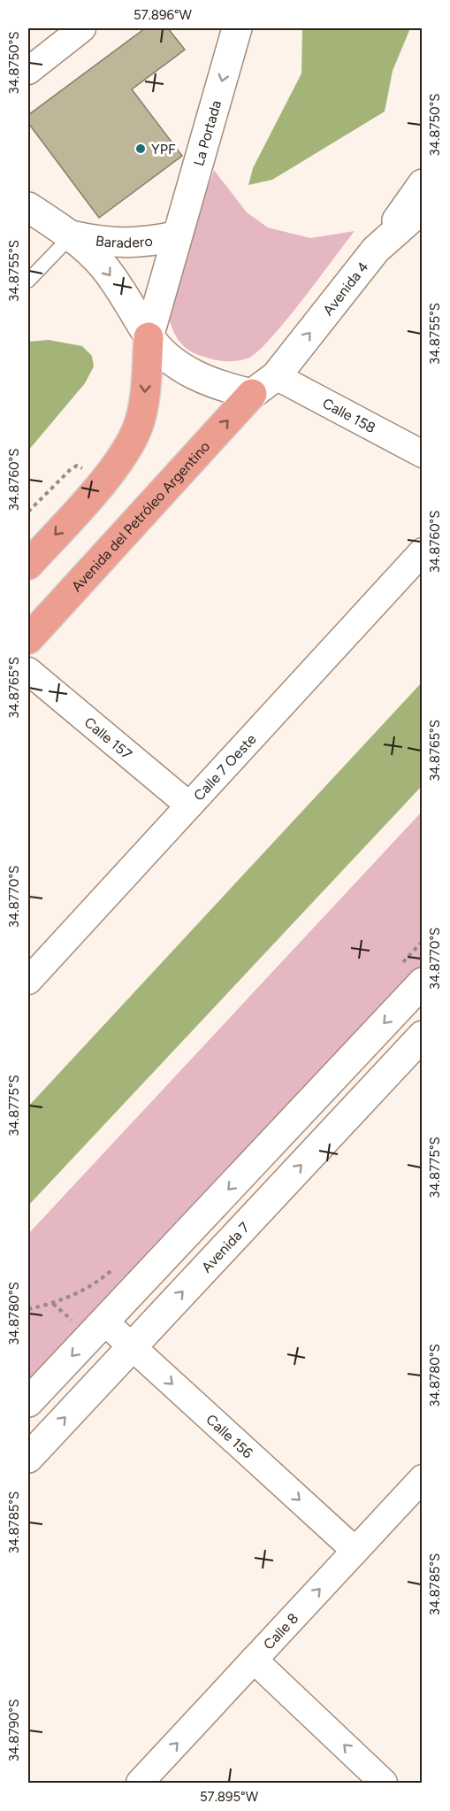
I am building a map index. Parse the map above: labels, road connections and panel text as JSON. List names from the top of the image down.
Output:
{
  "streets": {
    "main road": [
      "La Portada",
      "Baradero",
      "Avenida 4",
      "Avenida del Petróleo Argentino",
      "Avenida 7"
    ],
    "street": [
      "Calle 158",
      "Calle 157",
      "Calle 7 Oeste",
      "Calle 156",
      "Calle 8"
    ]
  },
  "crossings": [
    ["La Portada", "Baradero"],
    ["Baradero", "Avenida 4"],
    ["Baradero", "Avenida del Petróleo Argentino"],
    ["Avenida 4", "Calle 158"],
    ["Avenida 4", "Avenida del Petróleo Argentino"],
    ["Calle 157", "Calle 7 Oeste"],
    ["Avenida 7", "Calle 156"],
    ["Calle 156", "Calle 8"]
  ],
  "one_way": ["Avenida 4", "Calle 156", "Calle 8"],
  "places": ["YPF"],
  "coordinates": [
    "57.896°W",
    "34.8750°S",
    "34.8755°S",
    "34.8760°S",
    "34.8765°S",
    "34.8770°S",
    "34.8775°S",
    "34.8780°S",
    "34.8785°S",
    "34.8790°S",
    "57.895°W"
  ]
}
